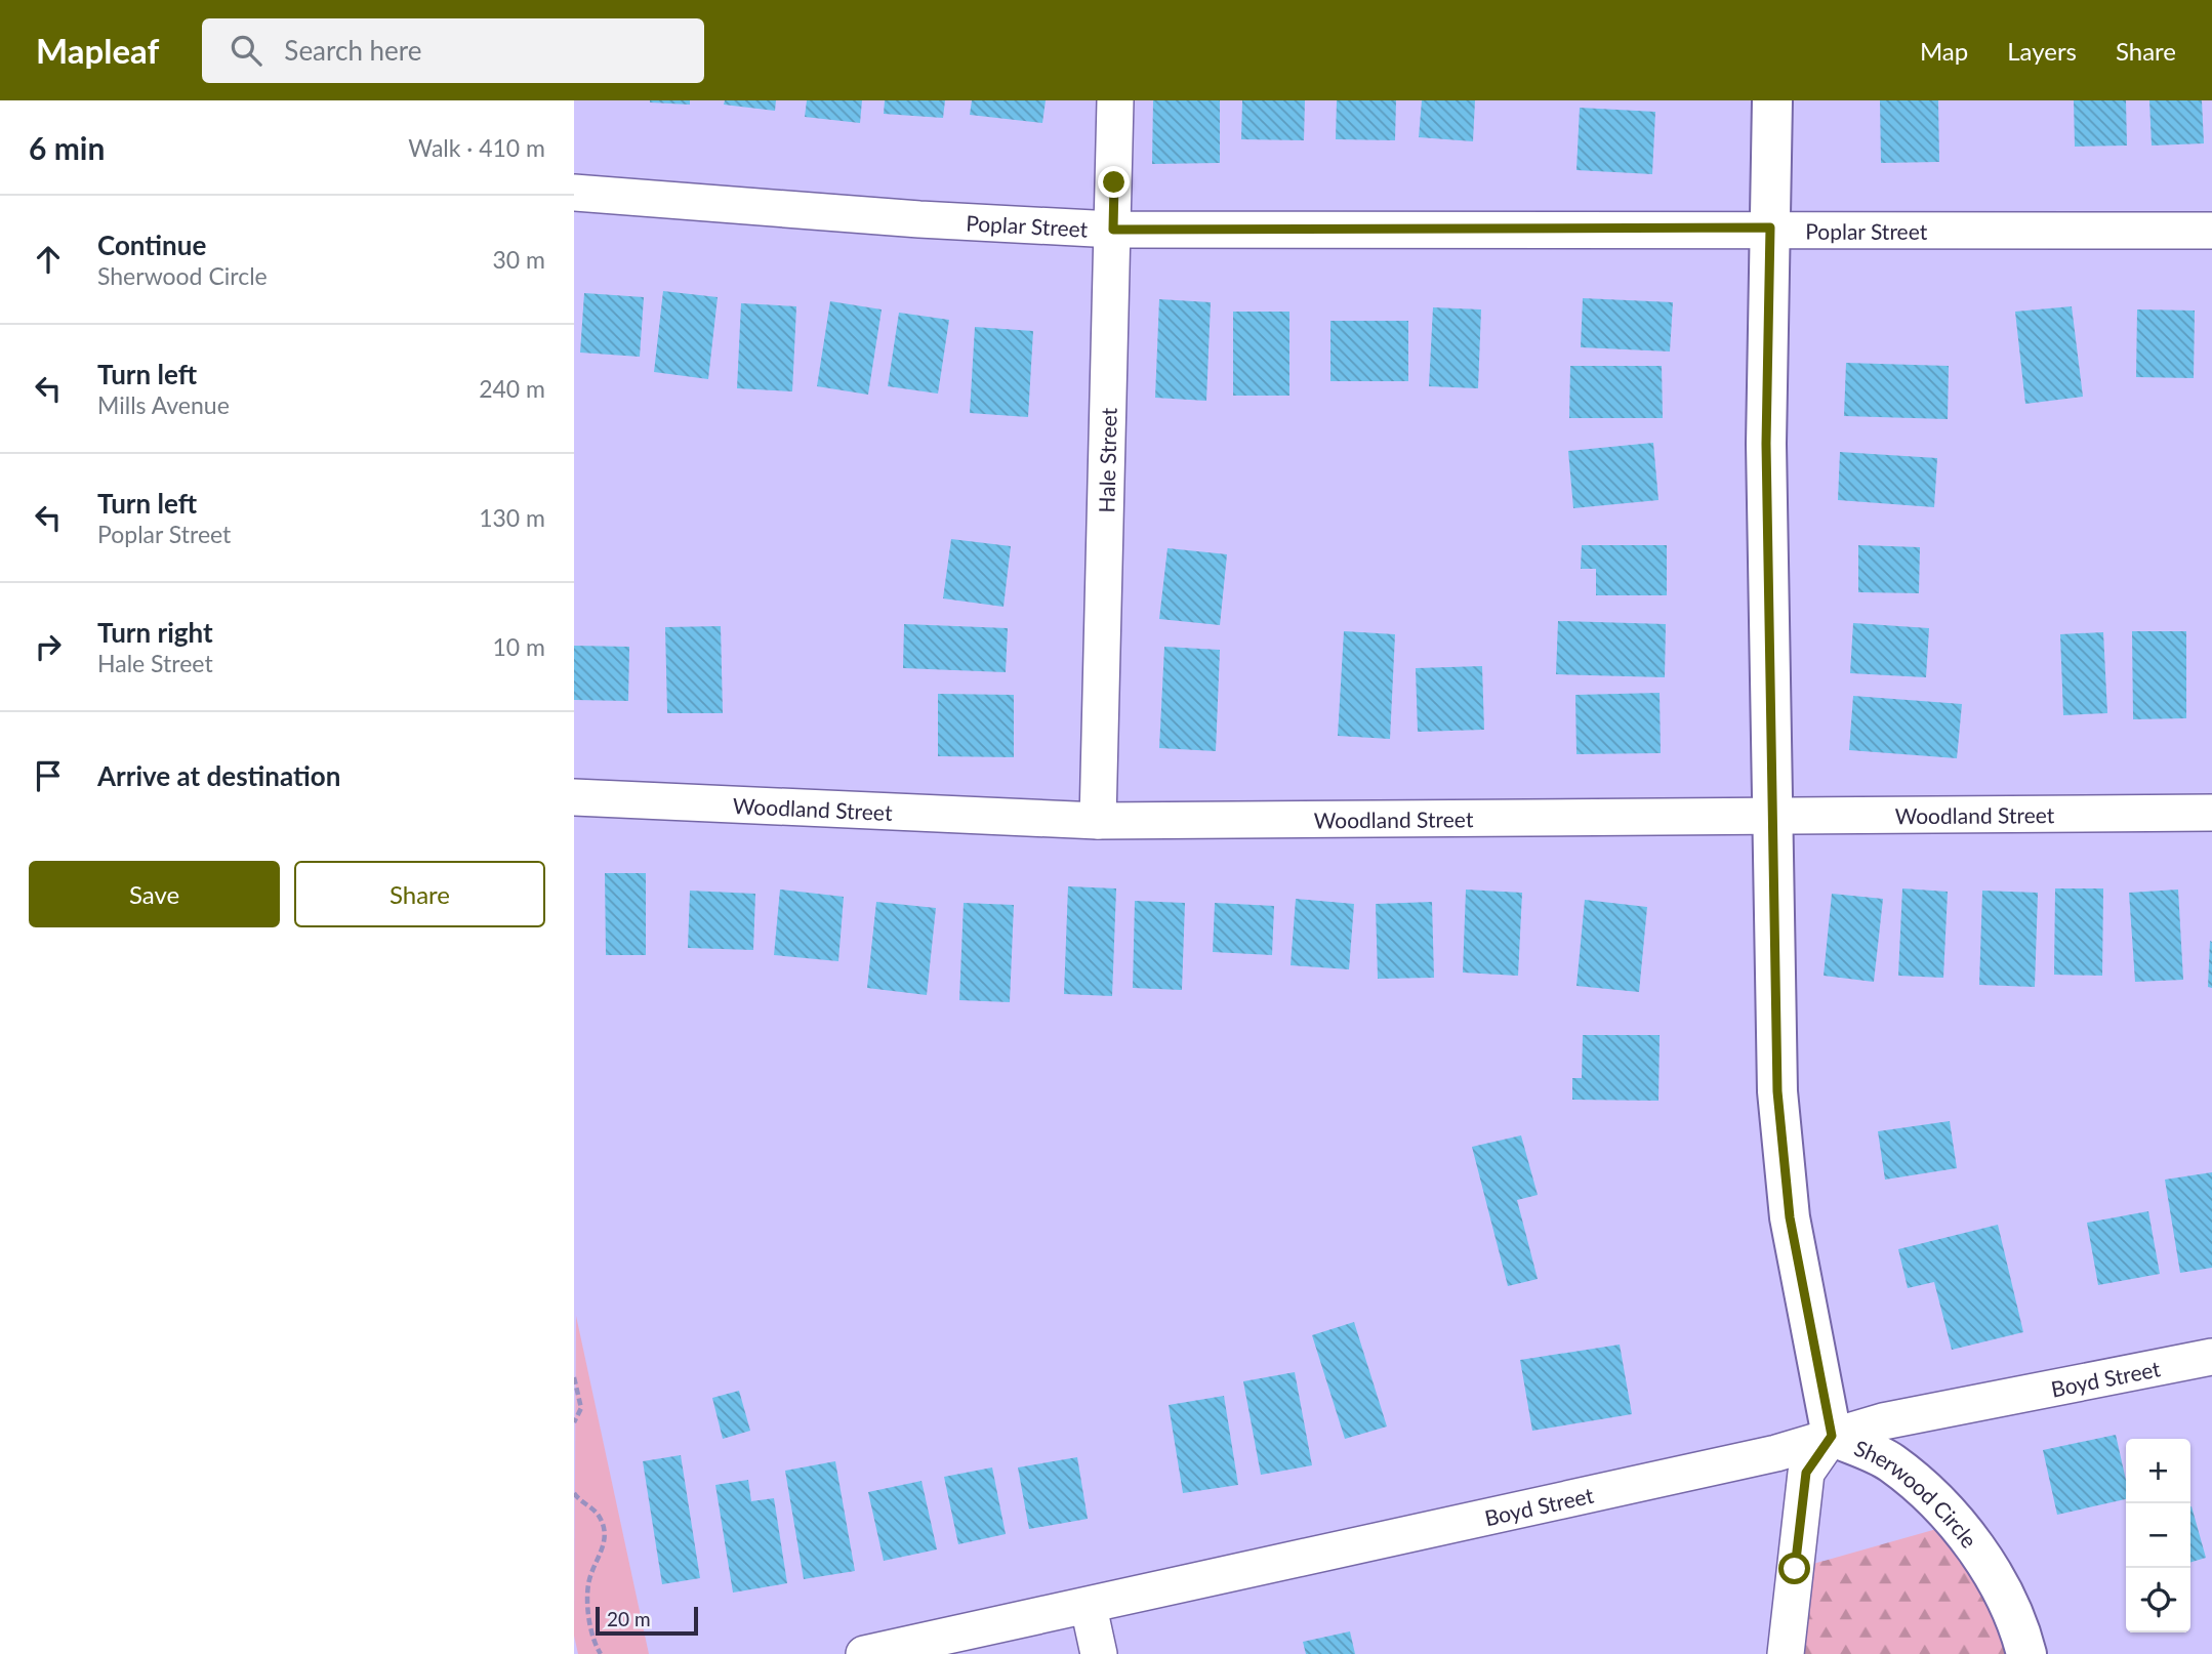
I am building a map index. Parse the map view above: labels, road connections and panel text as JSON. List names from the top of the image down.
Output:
{
  "streets": {
    "street": [
      "Poplar Street",
      "Hale Street",
      "Woodland Street",
      "Boyd Street",
      "Sherwood Circle"
    ]
  },
  "crossings": [
    ["Poplar Street", "Hale Street"],
    ["Hale Street", "Woodland Street"],
    ["Boyd Street", "Sherwood Circle"]
  ],
  "scale_bar": "20 m",
  "page": {
    "header": "Mapleaf",
    "search": "Search here",
    "nav": ["Map", "Layers", "Share"],
    "heading": ["6 min", "Walk · 410 m"],
    "list": [
      ["Continue", "Sherwood Circle", "30 m"],
      ["Turn left", "Mills Avenue", "240 m"],
      ["Turn left", "Poplar Street", "130 m"],
      ["Turn right", "Hale Street", "10 m"],
      "Arrive at destination"
    ],
    "buttons": ["Save", "Share"],
    "map_buttons": ["+", "−"],
    "scale": "20 m"
  }
}
